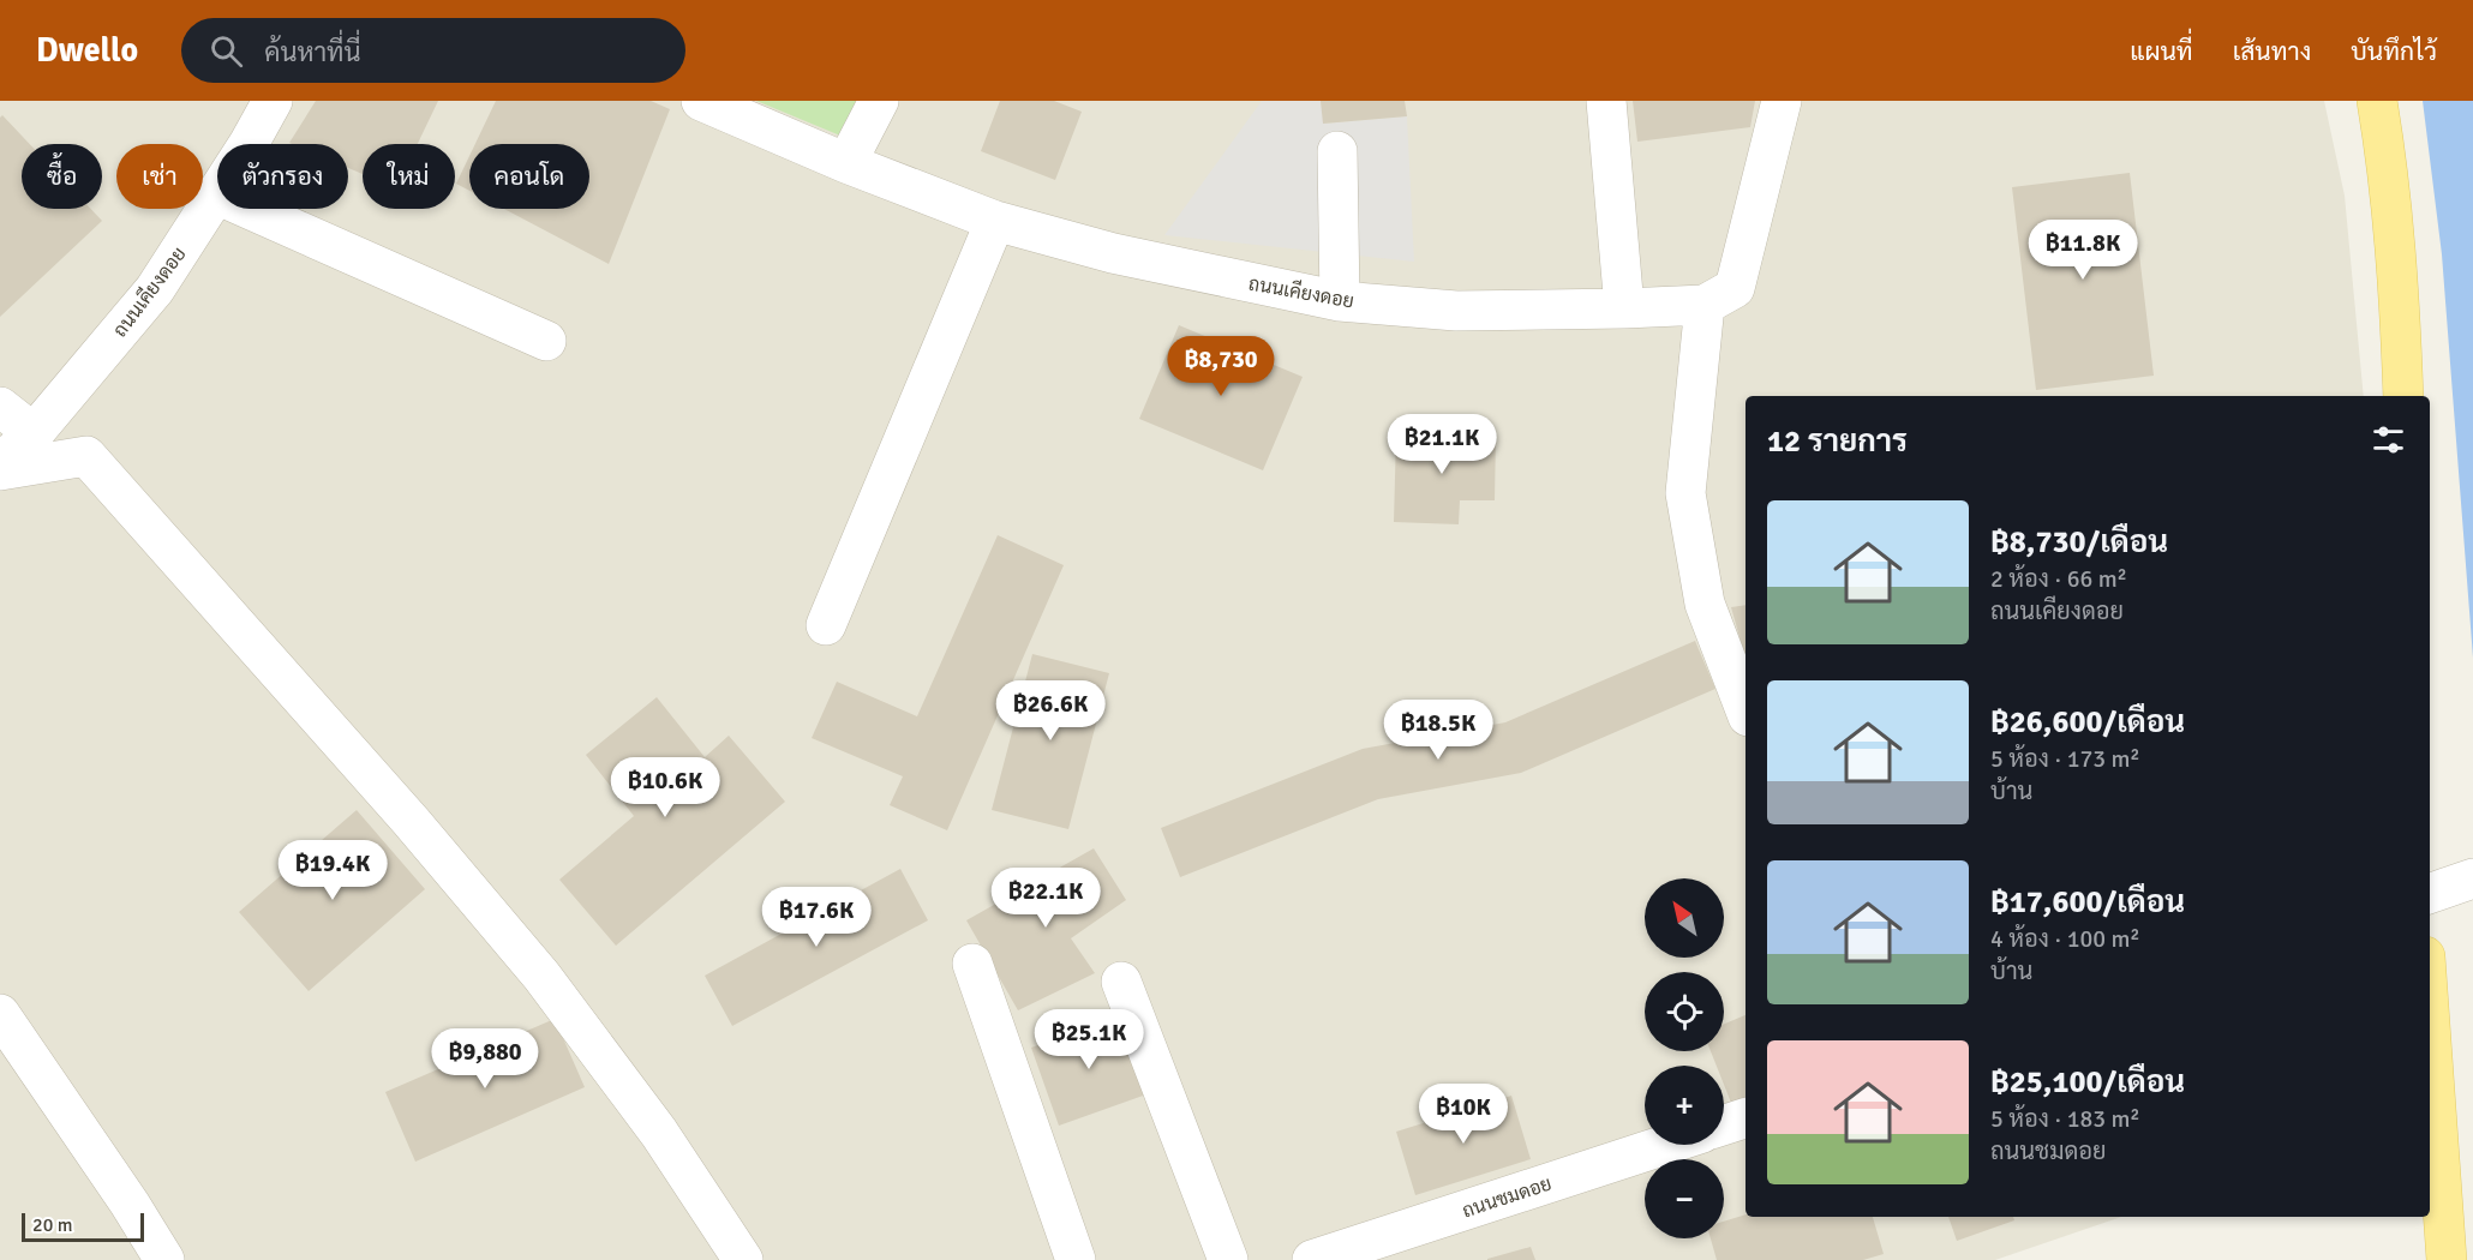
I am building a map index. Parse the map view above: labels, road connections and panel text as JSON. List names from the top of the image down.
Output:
{
  "streets": {
    "street": ["ถนนเคียงดอย", "ถนนชมดอย"]
  },
  "scale_bar": "20 m",
  "north": "top left",
  "page": {
    "header": "Dwello",
    "search": "ค้นหาที่นี่",
    "nav": ["แผนที่", "เส้นทาง", "บันทึกไว้"],
    "chip": [
      "ซื้อ",
      "เช่า",
      "ตัวกรอง",
      "ใหม่",
      "คอนโด"
    ],
    "price": [
      "฿11.8K",
      "฿8,730",
      "฿21.1K",
      "฿26.6K",
      "฿18.5K",
      "฿10.6K",
      "฿19.4K",
      "฿22.1K",
      "฿17.6K",
      "฿25.1K",
      "฿9,880",
      "฿10K"
    ],
    "heading": "12 รายการ",
    "list": [
      {
        "name": "฿8,730/เดือน",
        "note": "2 ห้อง · 66 m² · ถนนเคียงดอย"
      },
      {
        "name": "฿26,600/เดือน",
        "note": "5 ห้อง · 173 m² · บ้าน"
      },
      {
        "name": "฿17,600/เดือน",
        "note": "4 ห้อง · 100 m² · บ้าน"
      },
      {
        "name": "฿25,100/เดือน",
        "note": "5 ห้อง · 183 m² · ถนนชมดอย"
      }
    ],
    "map_buttons": ["+", "−"],
    "scale": "20 m"
  }
}
